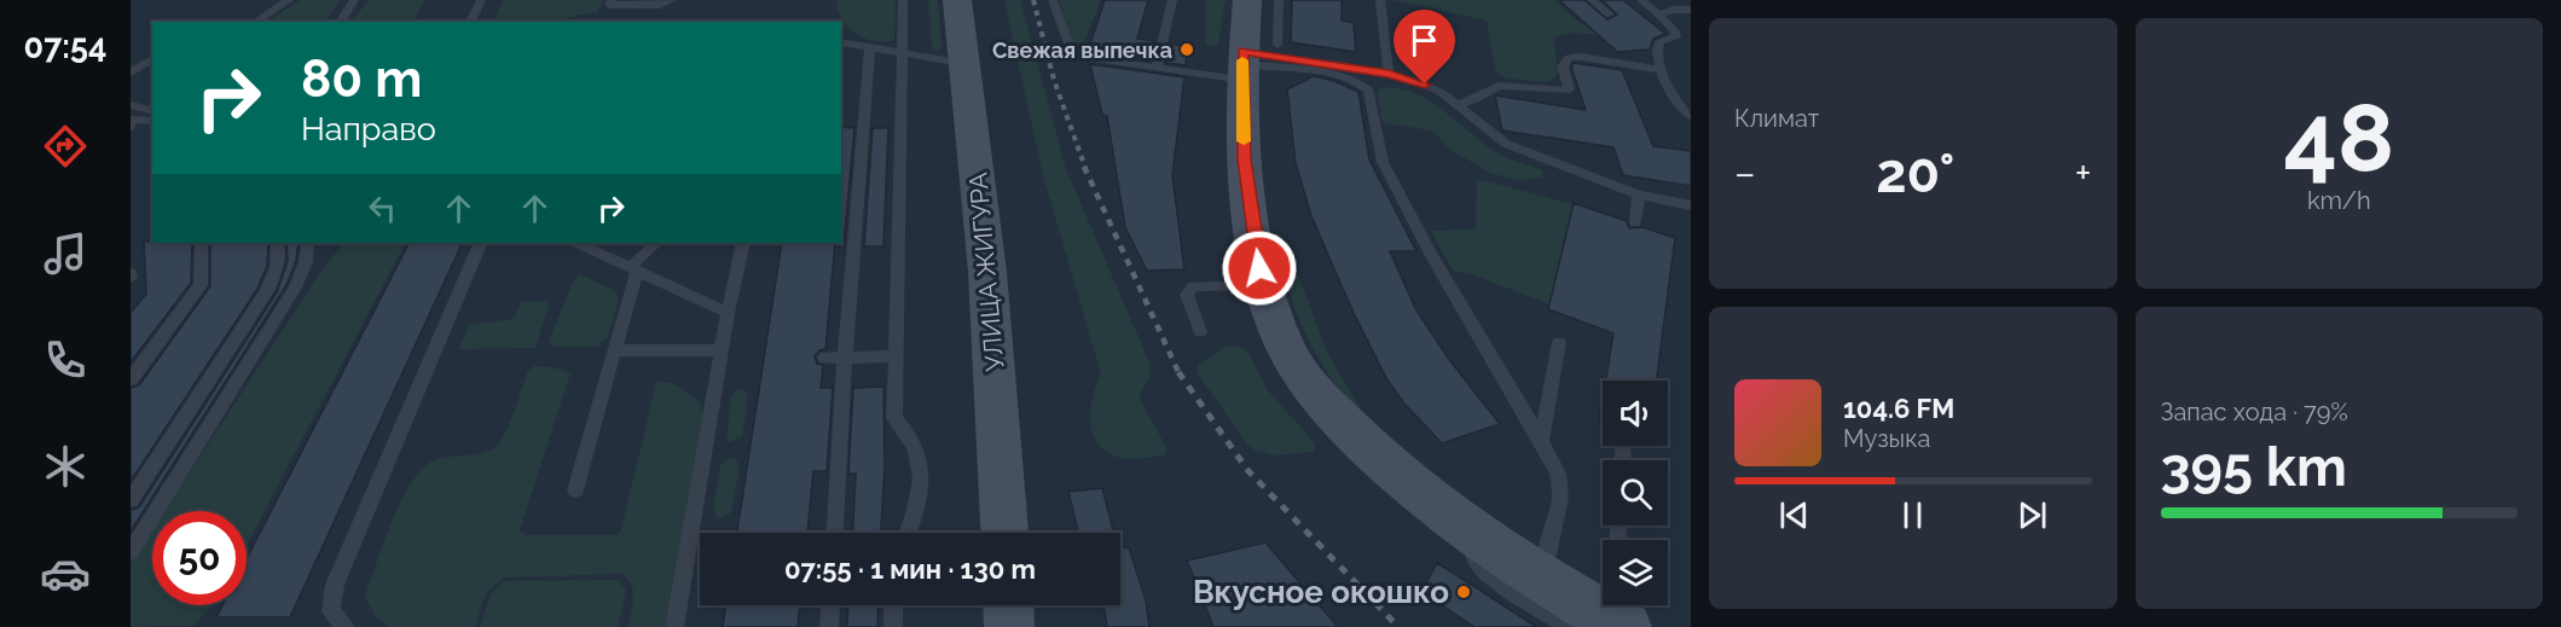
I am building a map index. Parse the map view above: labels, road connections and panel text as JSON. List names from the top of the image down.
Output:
{
  "streets": {
    "main road": ["УЛИЦА ЖИГУРА"]
  },
  "places": ["Свежая выпечка", "Вкусное окошко"],
  "page": {
    "tabs": "07:54",
    "tile": [
      "Климат",
      ["48", "km/h"],
      ["Запас хода · 79%", "395 km"]
    ],
    "turn": ["80 m", "Направо"],
    "heat": ["−", "20°", "+"],
    "song": ["104.6 FM", "Музыка"],
    "limit": "50",
    "trip": "07:55 · 1 мин · 130 m"
  }
}
